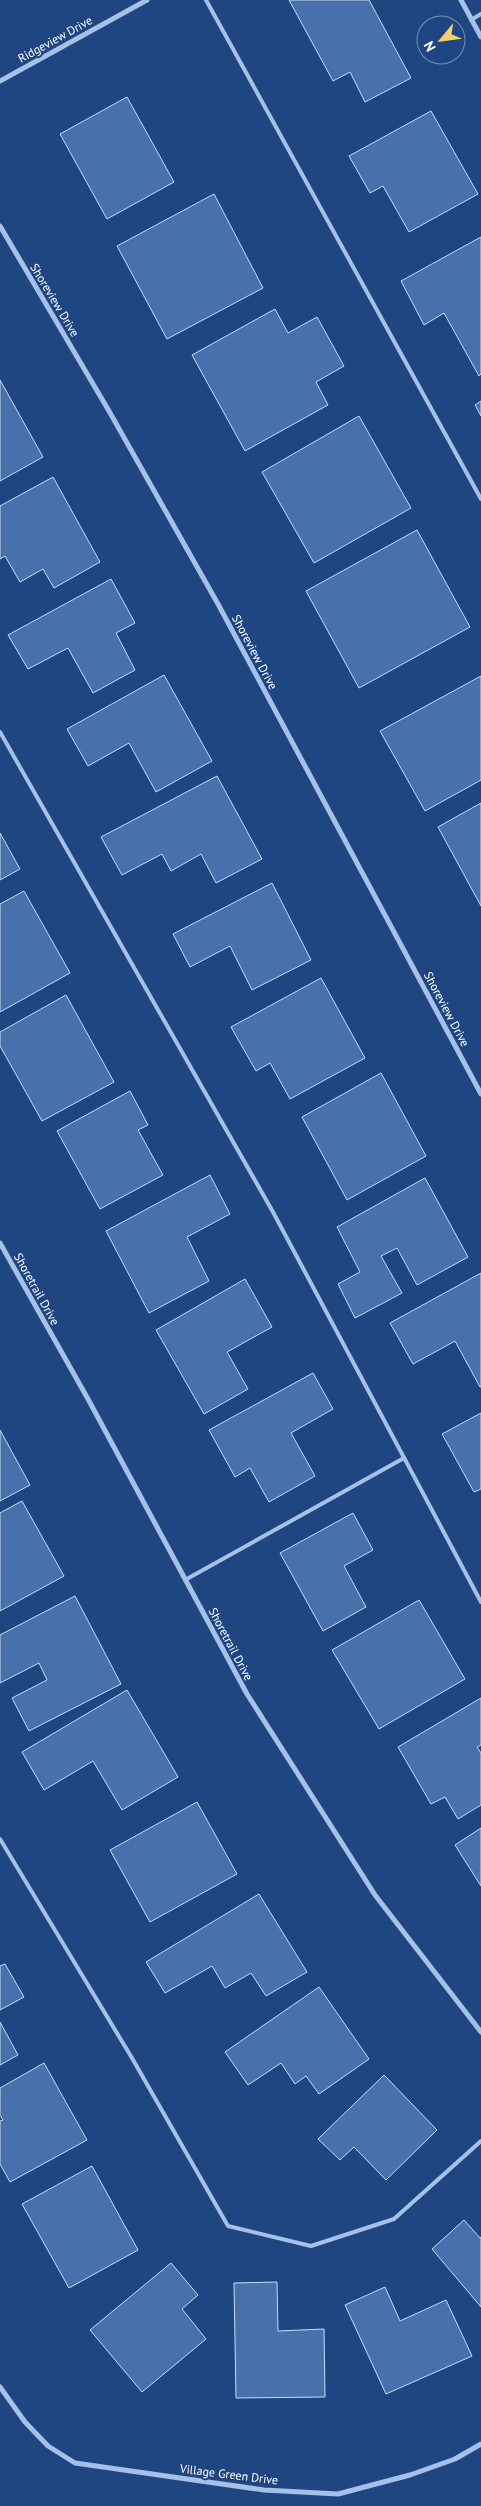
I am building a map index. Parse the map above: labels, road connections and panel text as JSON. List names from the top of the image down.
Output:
{
  "streets": {
    "street": [
      "Ridgeview Drive",
      "Shoreview Drive",
      "Shoretrail Drive",
      "Village Green Drive"
    ]
  },
  "north": "bottom left"
}
